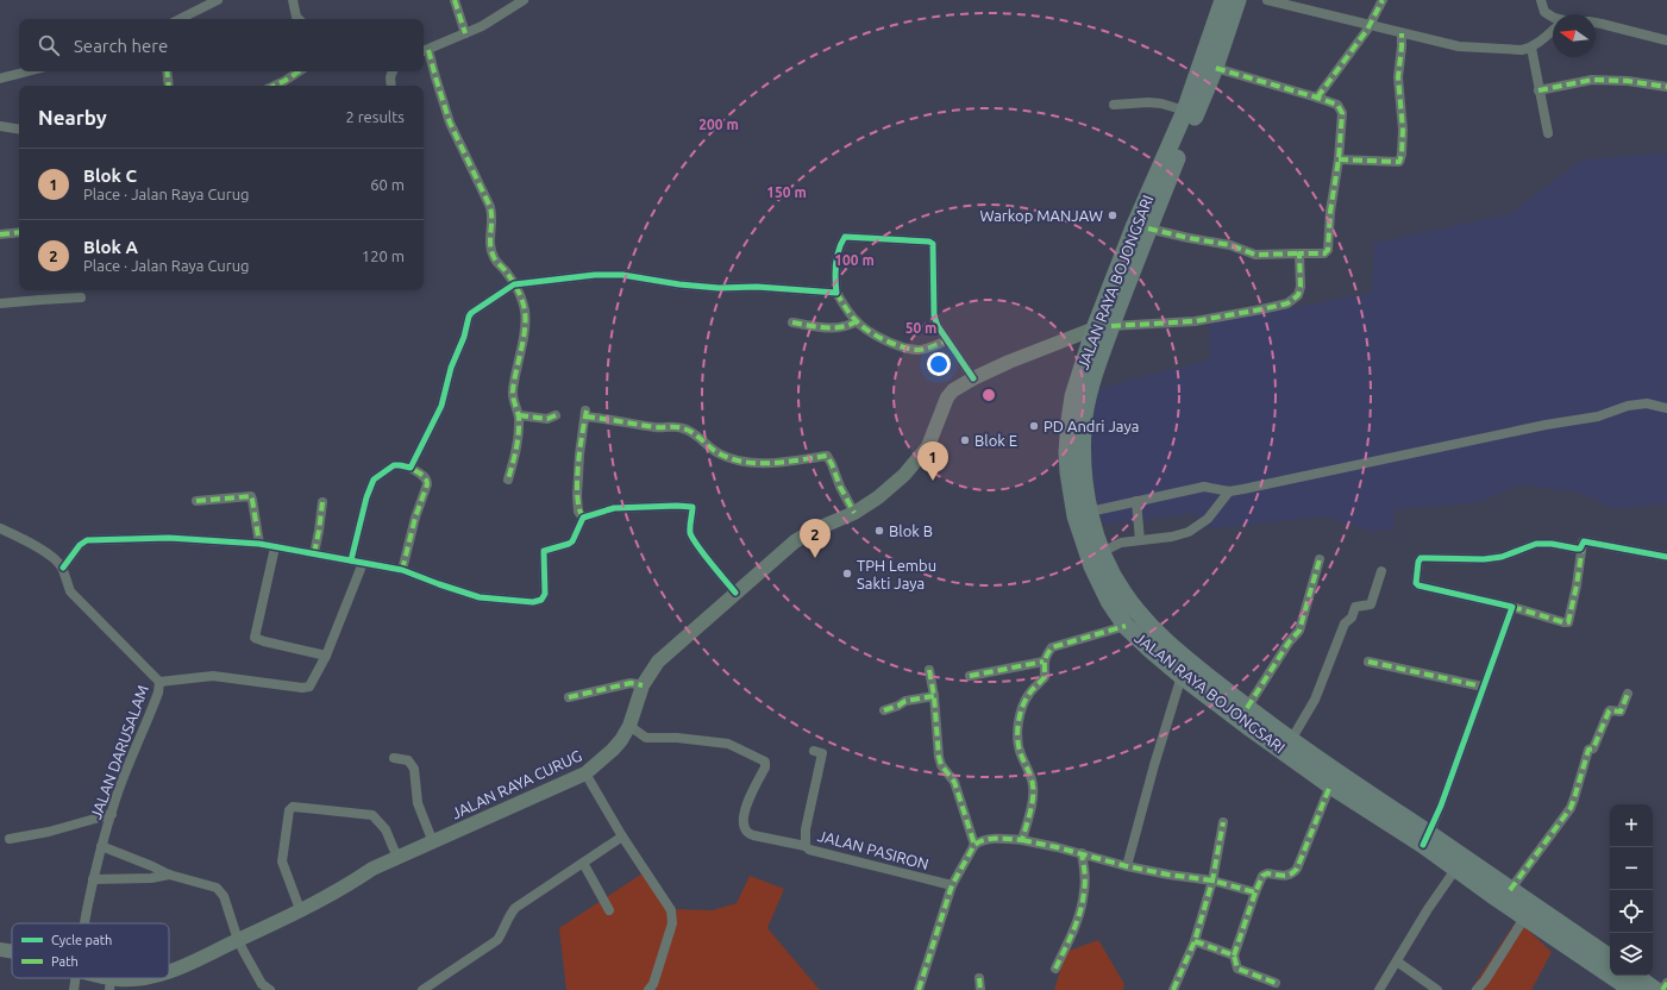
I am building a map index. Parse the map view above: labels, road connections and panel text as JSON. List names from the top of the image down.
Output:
{
  "streets": {
    "highway": ["JALAN RAYA BOJONGSARI"],
    "main road": ["JALAN RAYA CURUG"],
    "street": ["JALAN DARUSALAM", "JALAN PASIRON"]
  },
  "crossings": [
    ["JALAN RAYA BOJONGSARI", "JALAN RAYA CURUG"]
  ],
  "places": [
    "Warkop MANJAW",
    "PD Andri Jaya",
    "Blok E",
    "Blok B",
    "TPH Lembu Sakti Jaya"
  ],
  "legend": ["Cycle path", "Path"],
  "north": "left",
  "page": {
    "search": "Search here",
    "heading": ["Nearby", "2 results"],
    "list": [
      {
        "mark": "1",
        "name": "Blok C",
        "note": "Place · Jalan Raya Curug",
        "value": "60 m"
      },
      {
        "mark": "2",
        "name": "Blok A",
        "note": "Place · Jalan Raya Curug",
        "value": "120 m"
      }
    ],
    "pins": ["1", "2"],
    "map_buttons": ["+", "−"]
  },
  "rings": [
    "200 m",
    "150 m",
    "100 m",
    "50 m"
  ]
}
